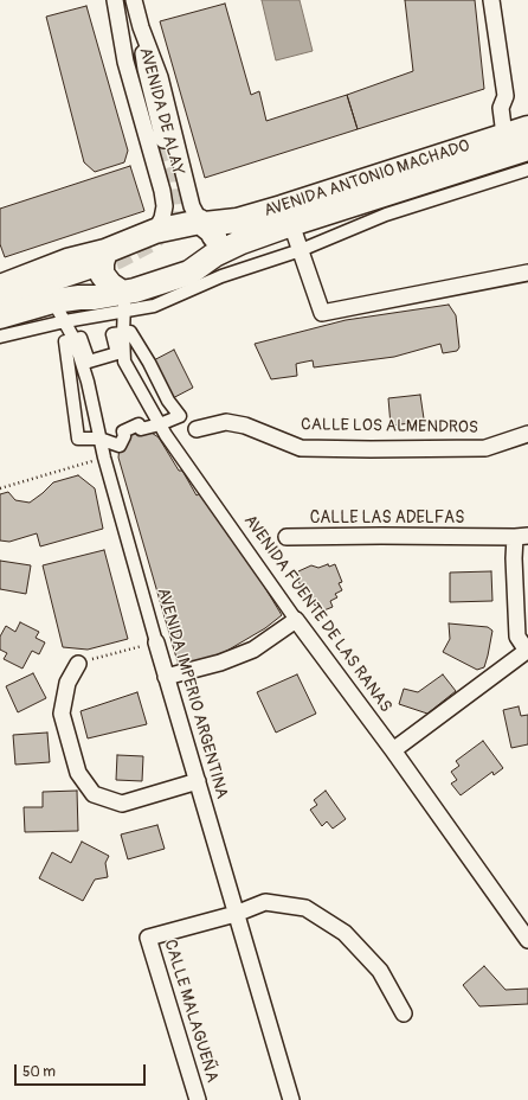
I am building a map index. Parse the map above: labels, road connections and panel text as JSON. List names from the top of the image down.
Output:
{
  "streets": {
    "main road": ["AVENIDA ANTONIO MACHADO"],
    "street": [
      "AVENIDA DE ALAY",
      "CALLE LOS ALMENDROS",
      "CALLE LAS ADELFAS",
      "AVENIDA FUENTE DE LAS RANAS",
      "AVENIDA IMPERIO ARGENTINA",
      "CALLE MALAGUEÑA"
    ]
  },
  "crossings": [
    ["AVENIDA DE ALAY", "AVENIDA ANTONIO MACHADO"],
    ["AVENIDA ANTONIO MACHADO", "AVENIDA FUENTE DE LAS RANAS"],
    ["AVENIDA IMPERIO ARGENTINA", "CALLE MALAGUEÑA"]
  ],
  "scale_bar": "50 m"
}
